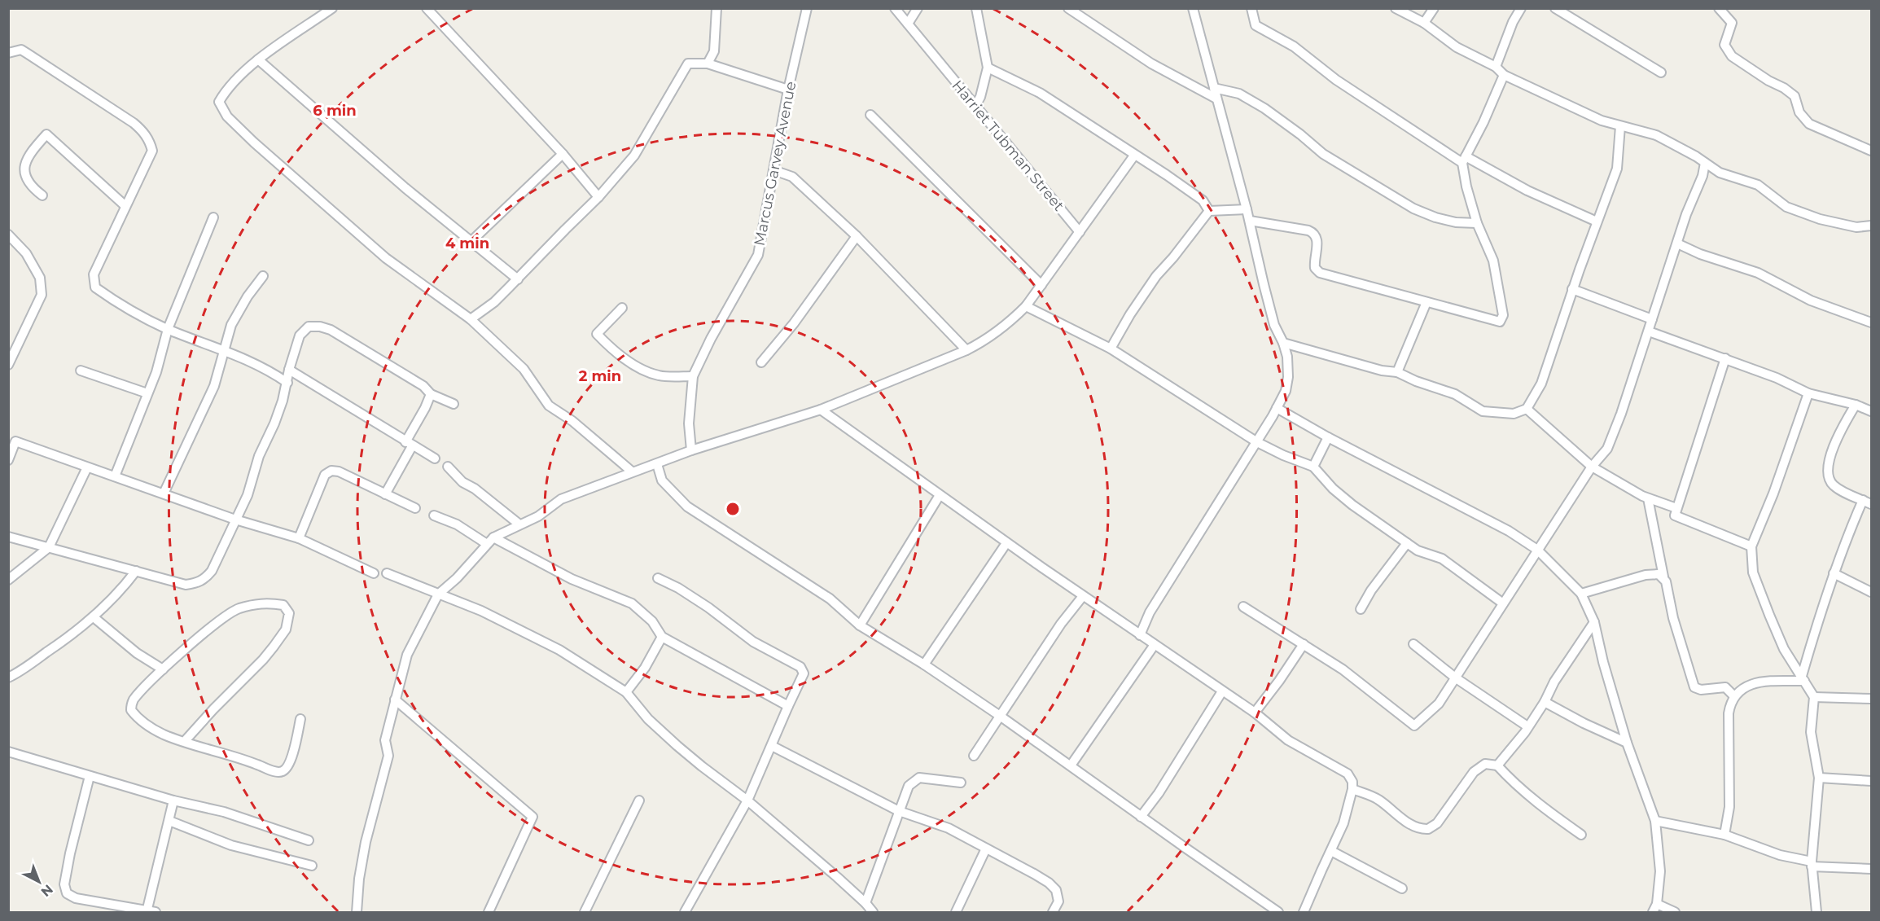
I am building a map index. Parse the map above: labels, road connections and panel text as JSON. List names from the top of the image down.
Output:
{
  "streets": {
    "street": ["Harriet Tubman Street", "Marcus Garvey Avenue"]
  },
  "north": "bottom right",
  "rings": ["6 min", "4 min", "2 min"]
}
